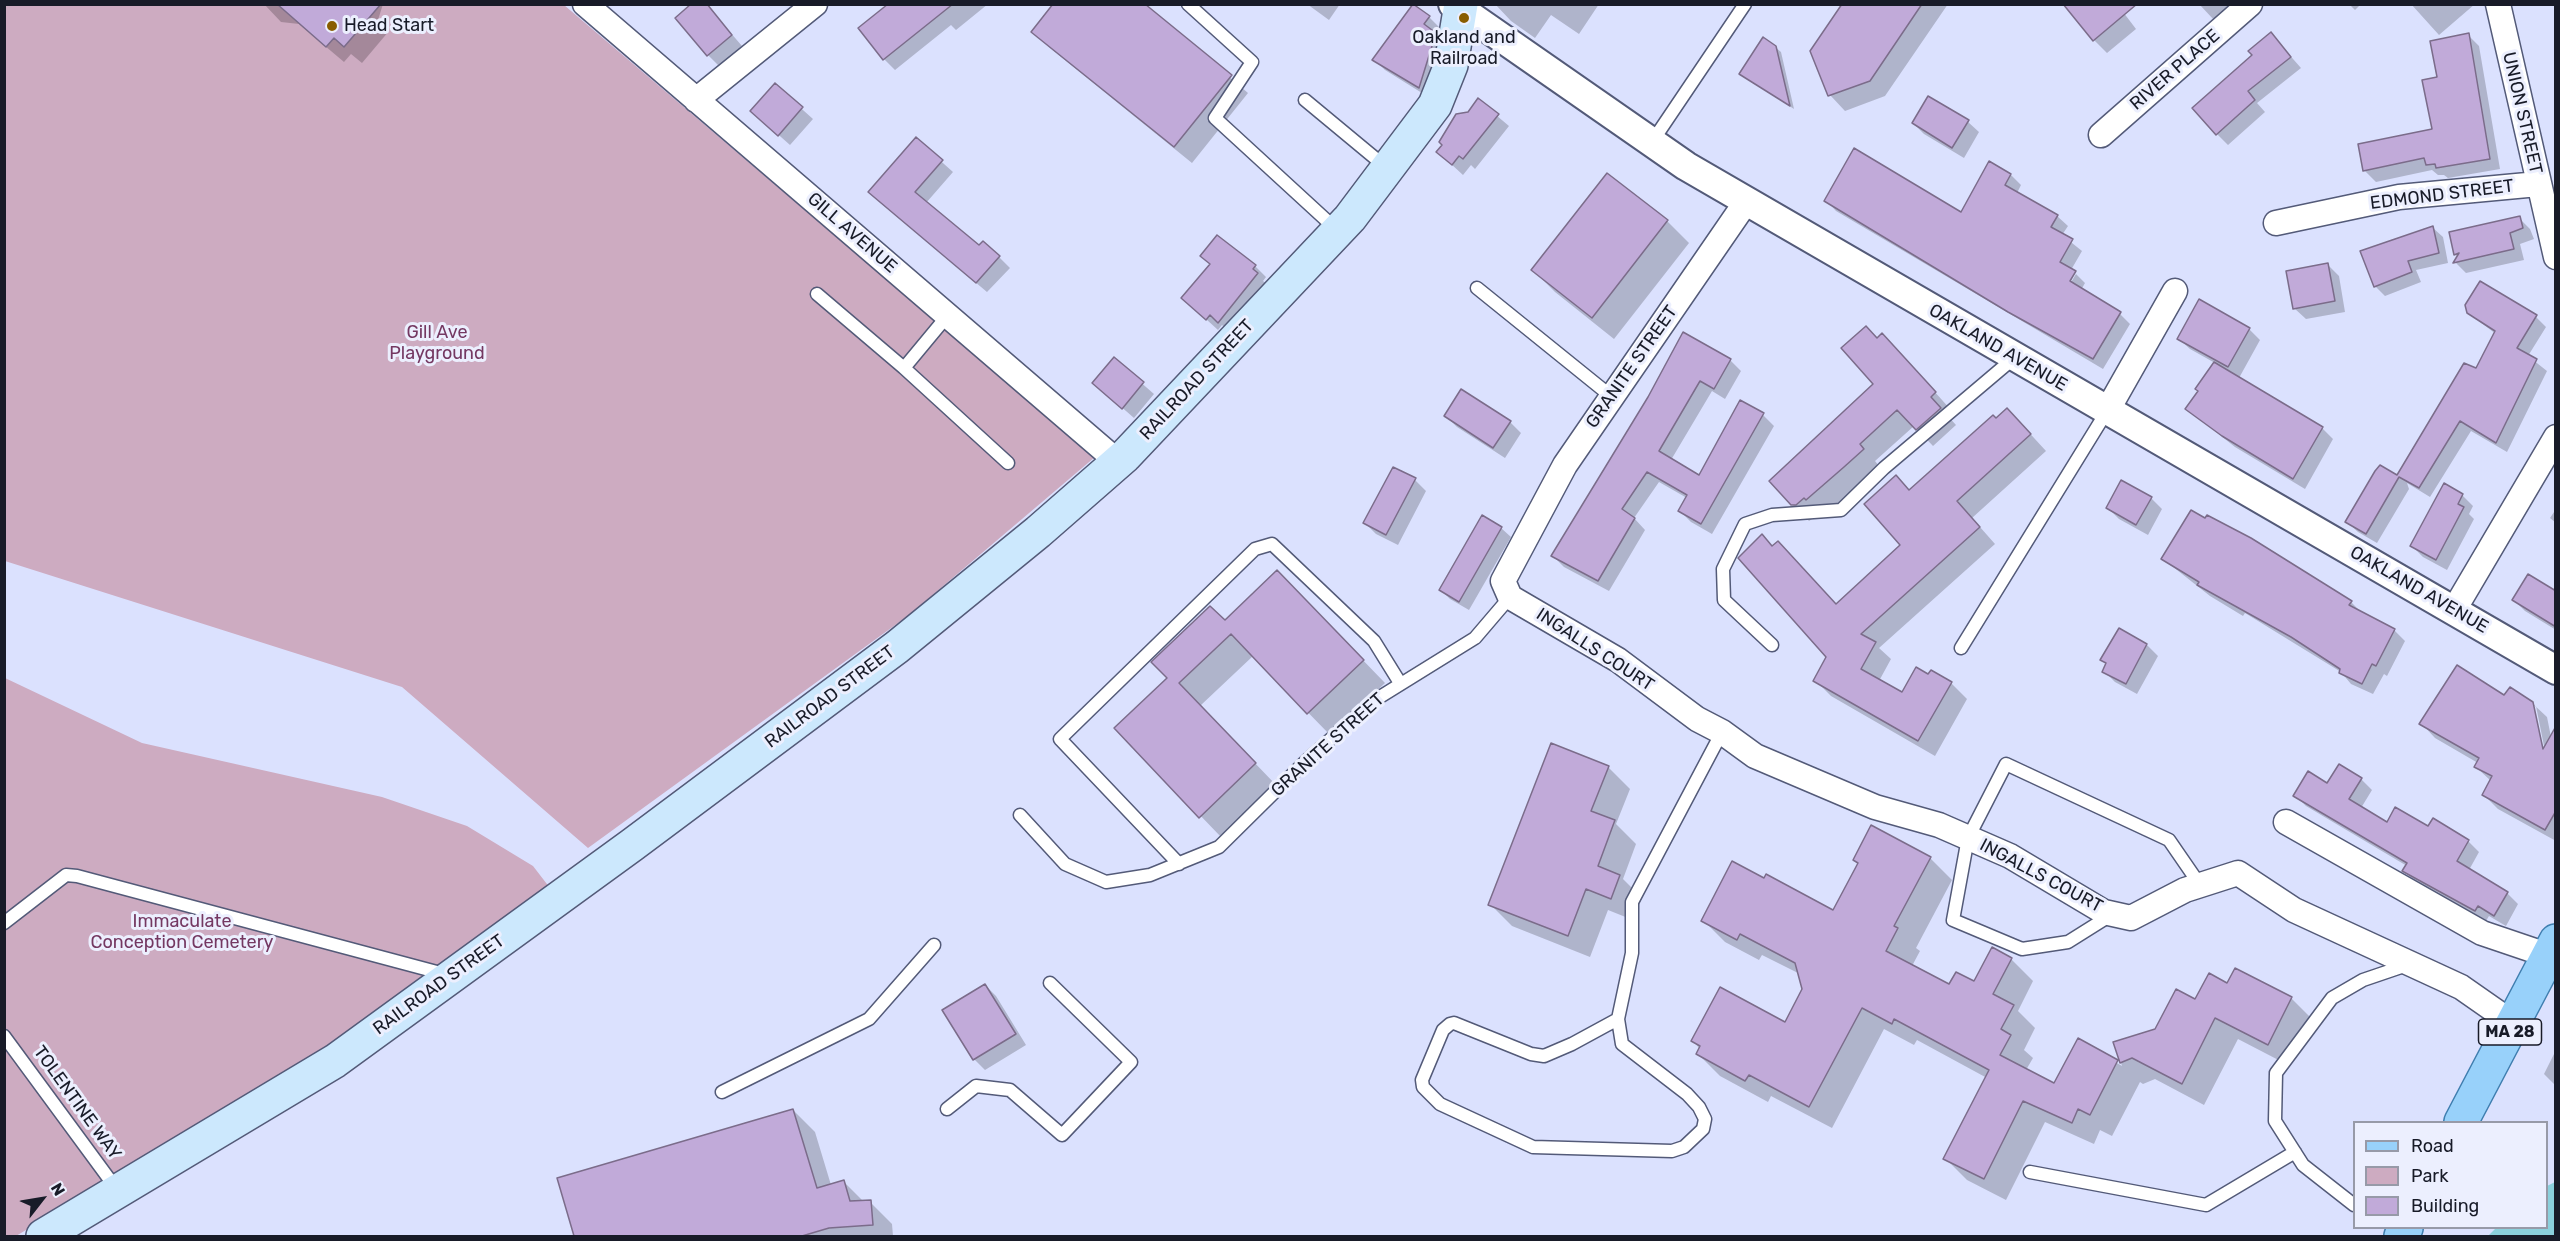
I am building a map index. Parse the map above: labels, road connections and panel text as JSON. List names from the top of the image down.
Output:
{
  "streets": {
    "main road": ["RAILROAD STREET", "MA 28"],
    "street": [
      "RIVER PLACE",
      "UNION STREET",
      "EDMOND STREET",
      "GILL AVENUE",
      "OAKLAND AVENUE",
      "GRANITE STREET",
      "INGALLS COURT"
    ],
    "lane": ["TOLENTINE WAY"]
  },
  "crossings": [
    ["UNION STREET", "EDMOND STREET"],
    ["GILL AVENUE", "RAILROAD STREET"],
    ["OAKLAND AVENUE", "GRANITE STREET"],
    ["OAKLAND AVENUE", "RAILROAD STREET"],
    ["GRANITE STREET", "INGALLS COURT"],
    ["RAILROAD STREET", "TOLENTINE WAY"],
    ["INGALLS COURT", "MA 28"]
  ],
  "parks": ["Gill Ave Playground", "Immaculate Conception Cemetery"],
  "places": ["Oakland and Railroad", "Head Start"],
  "legend": ["Road", "Park", "Building"],
  "north": "top right"
}
